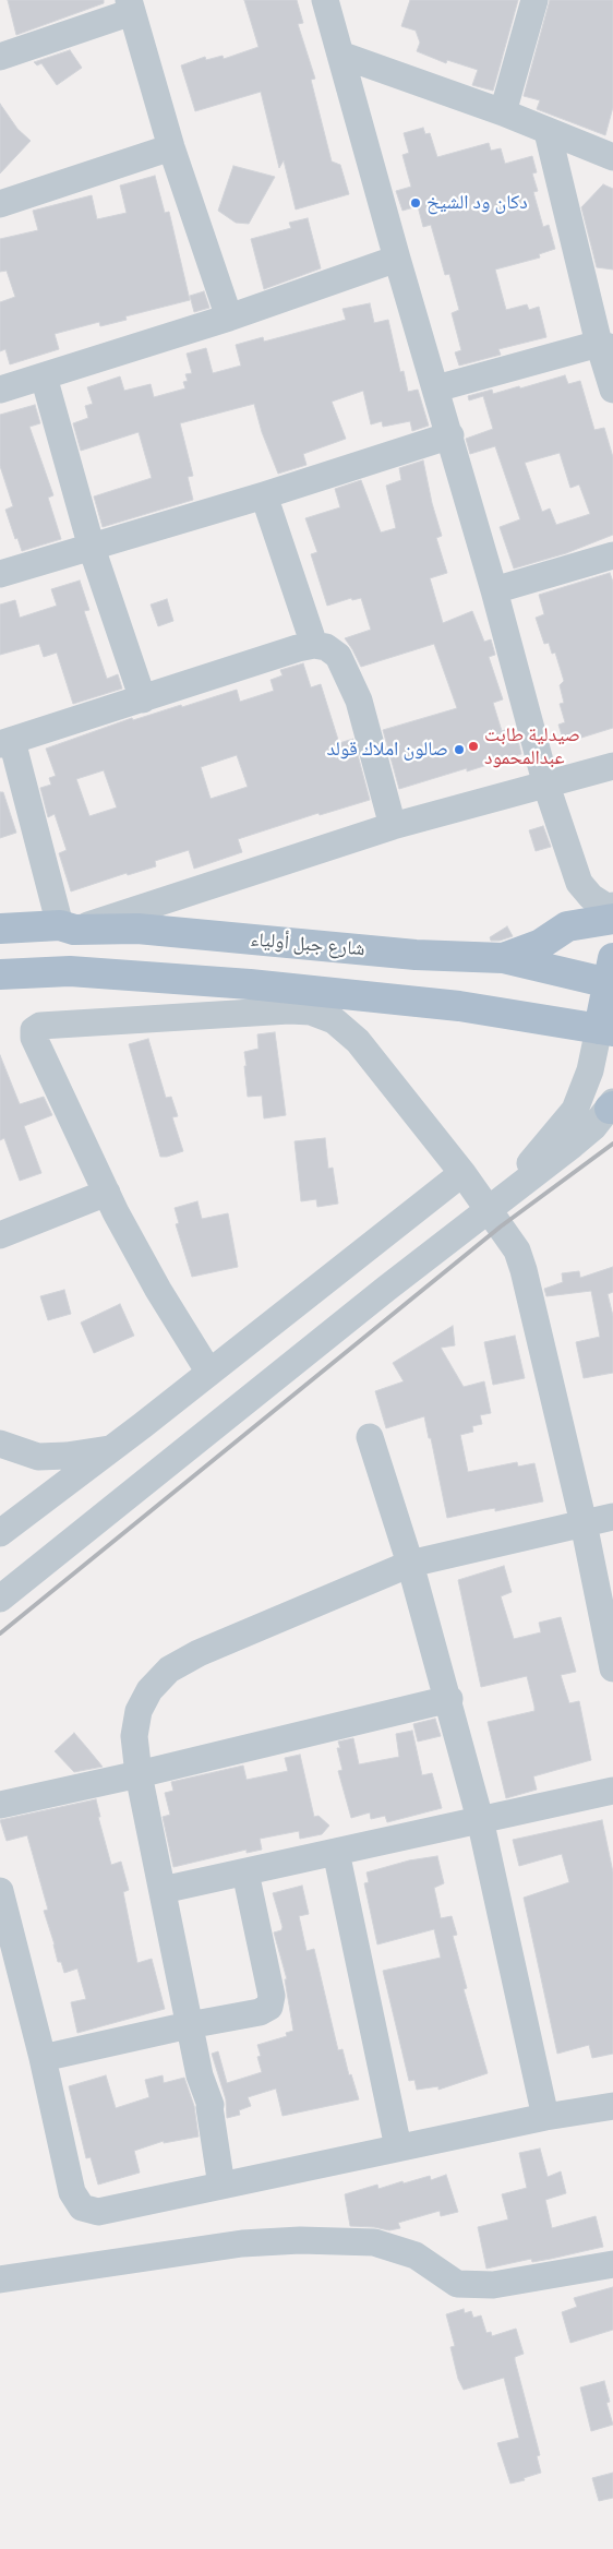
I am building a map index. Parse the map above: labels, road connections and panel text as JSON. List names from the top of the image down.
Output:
{
  "streets": {
    "main road": ["شارع جبل أولياء"]
  },
  "places": ["دكان ود الشيخ", "صيدلية طابت عبدالمحمود", "صالون املاك قولد"]
}
